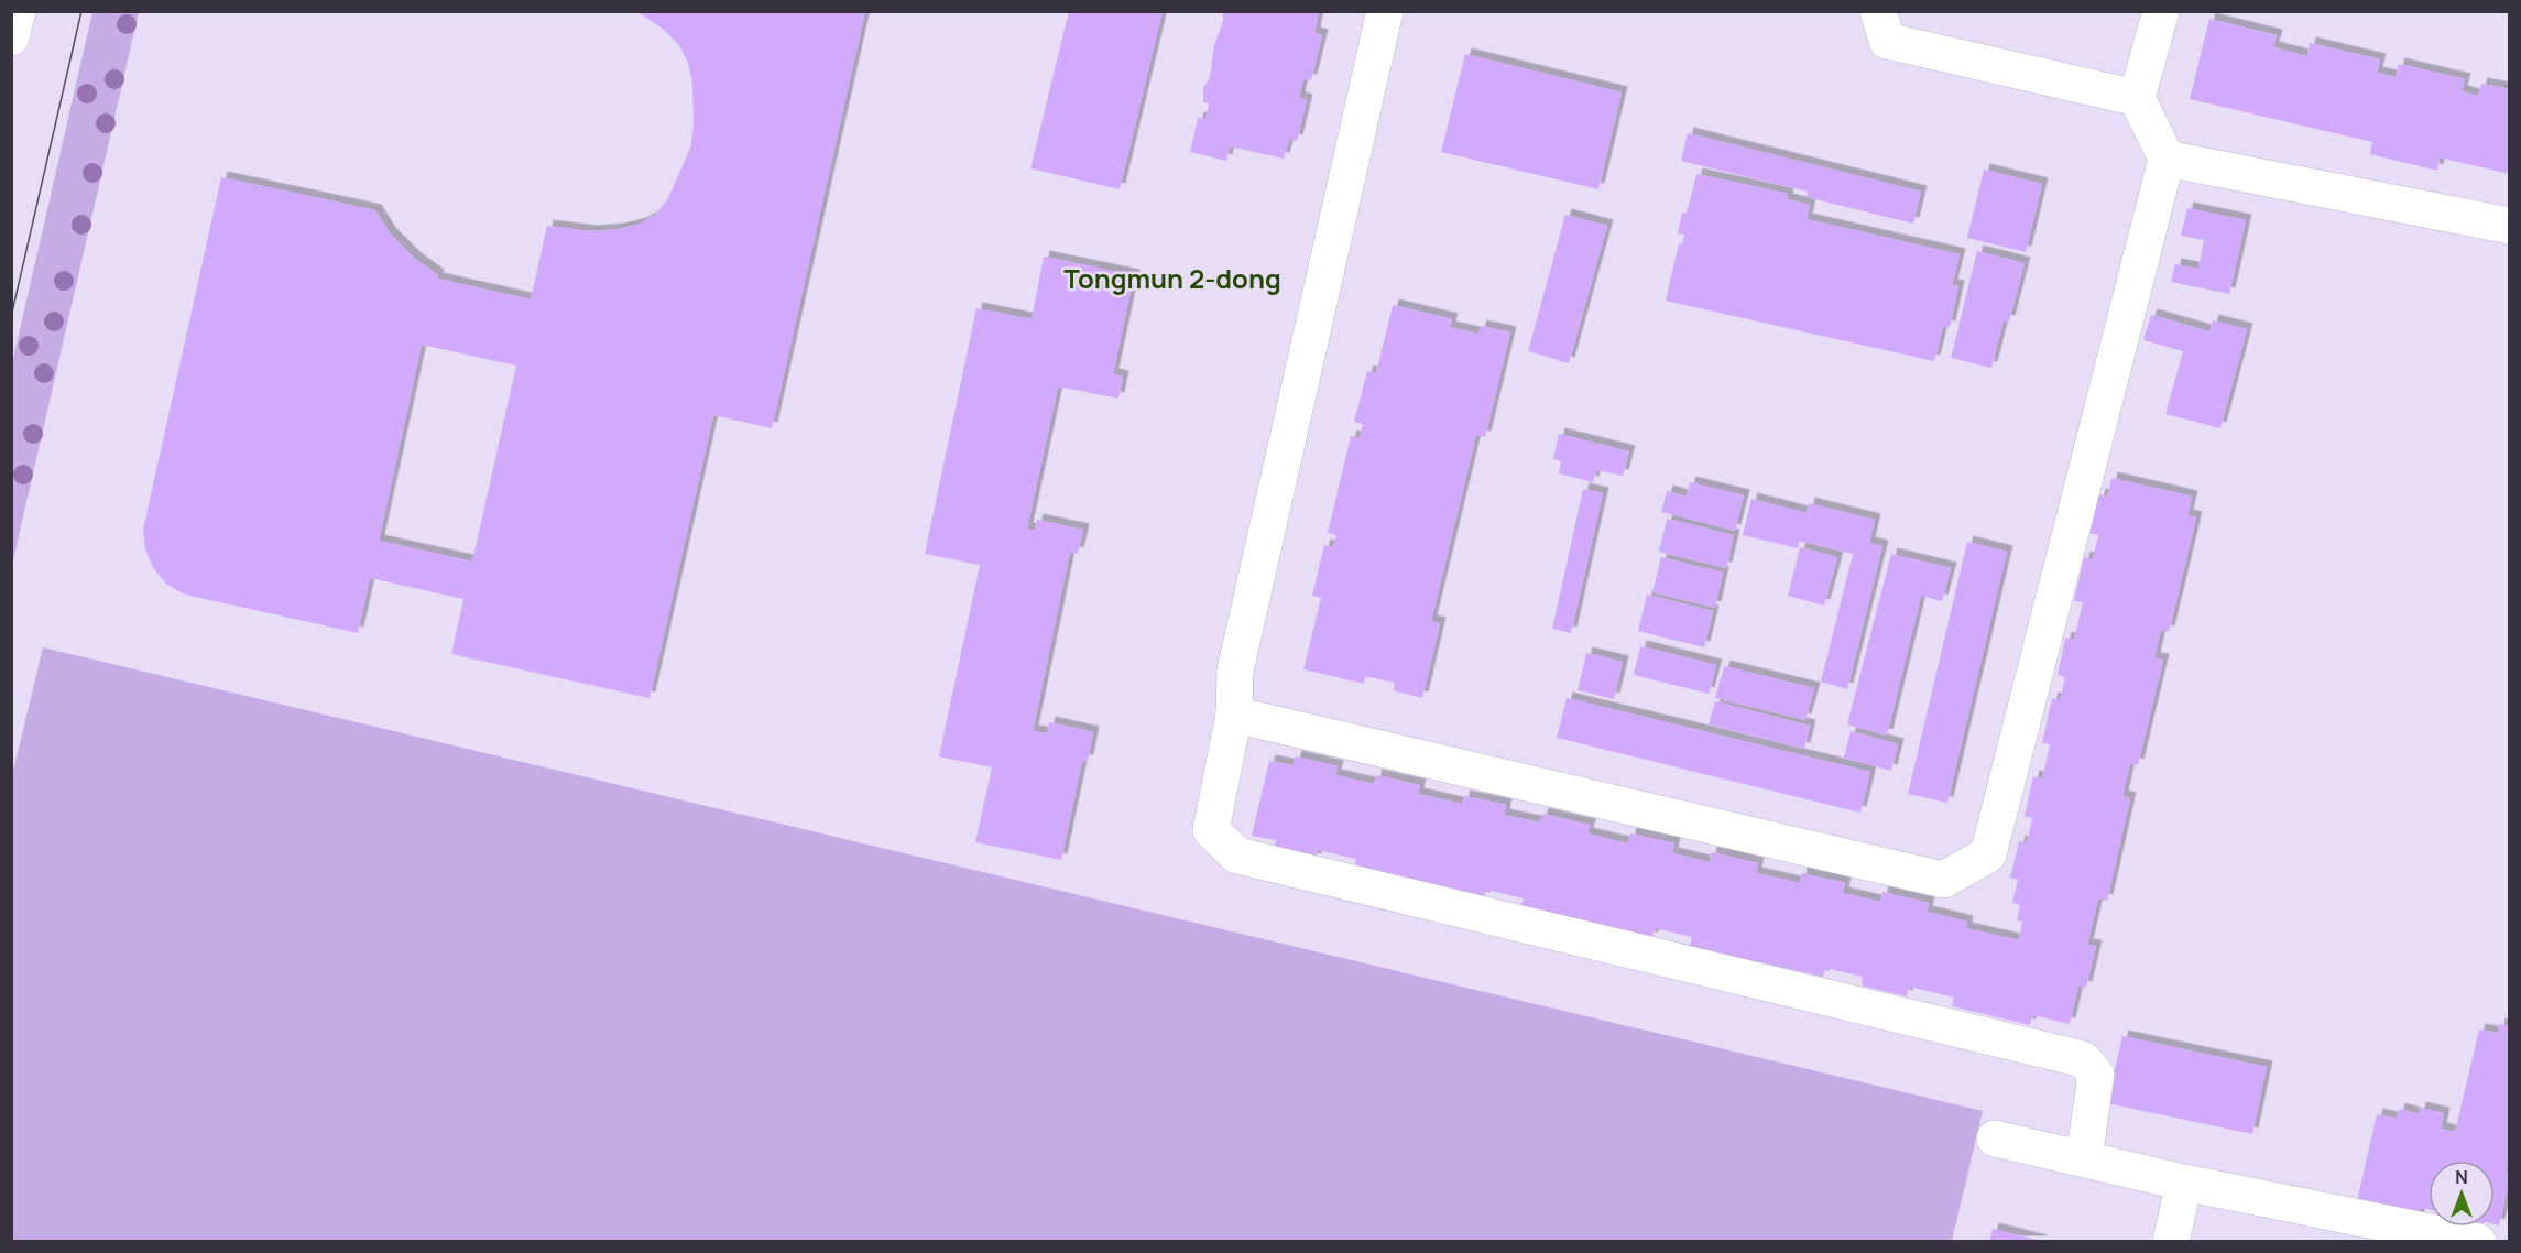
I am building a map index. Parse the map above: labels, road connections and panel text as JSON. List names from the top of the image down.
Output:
{
  "districts": ["Tongmun 2-dong"],
  "north": "top"
}
